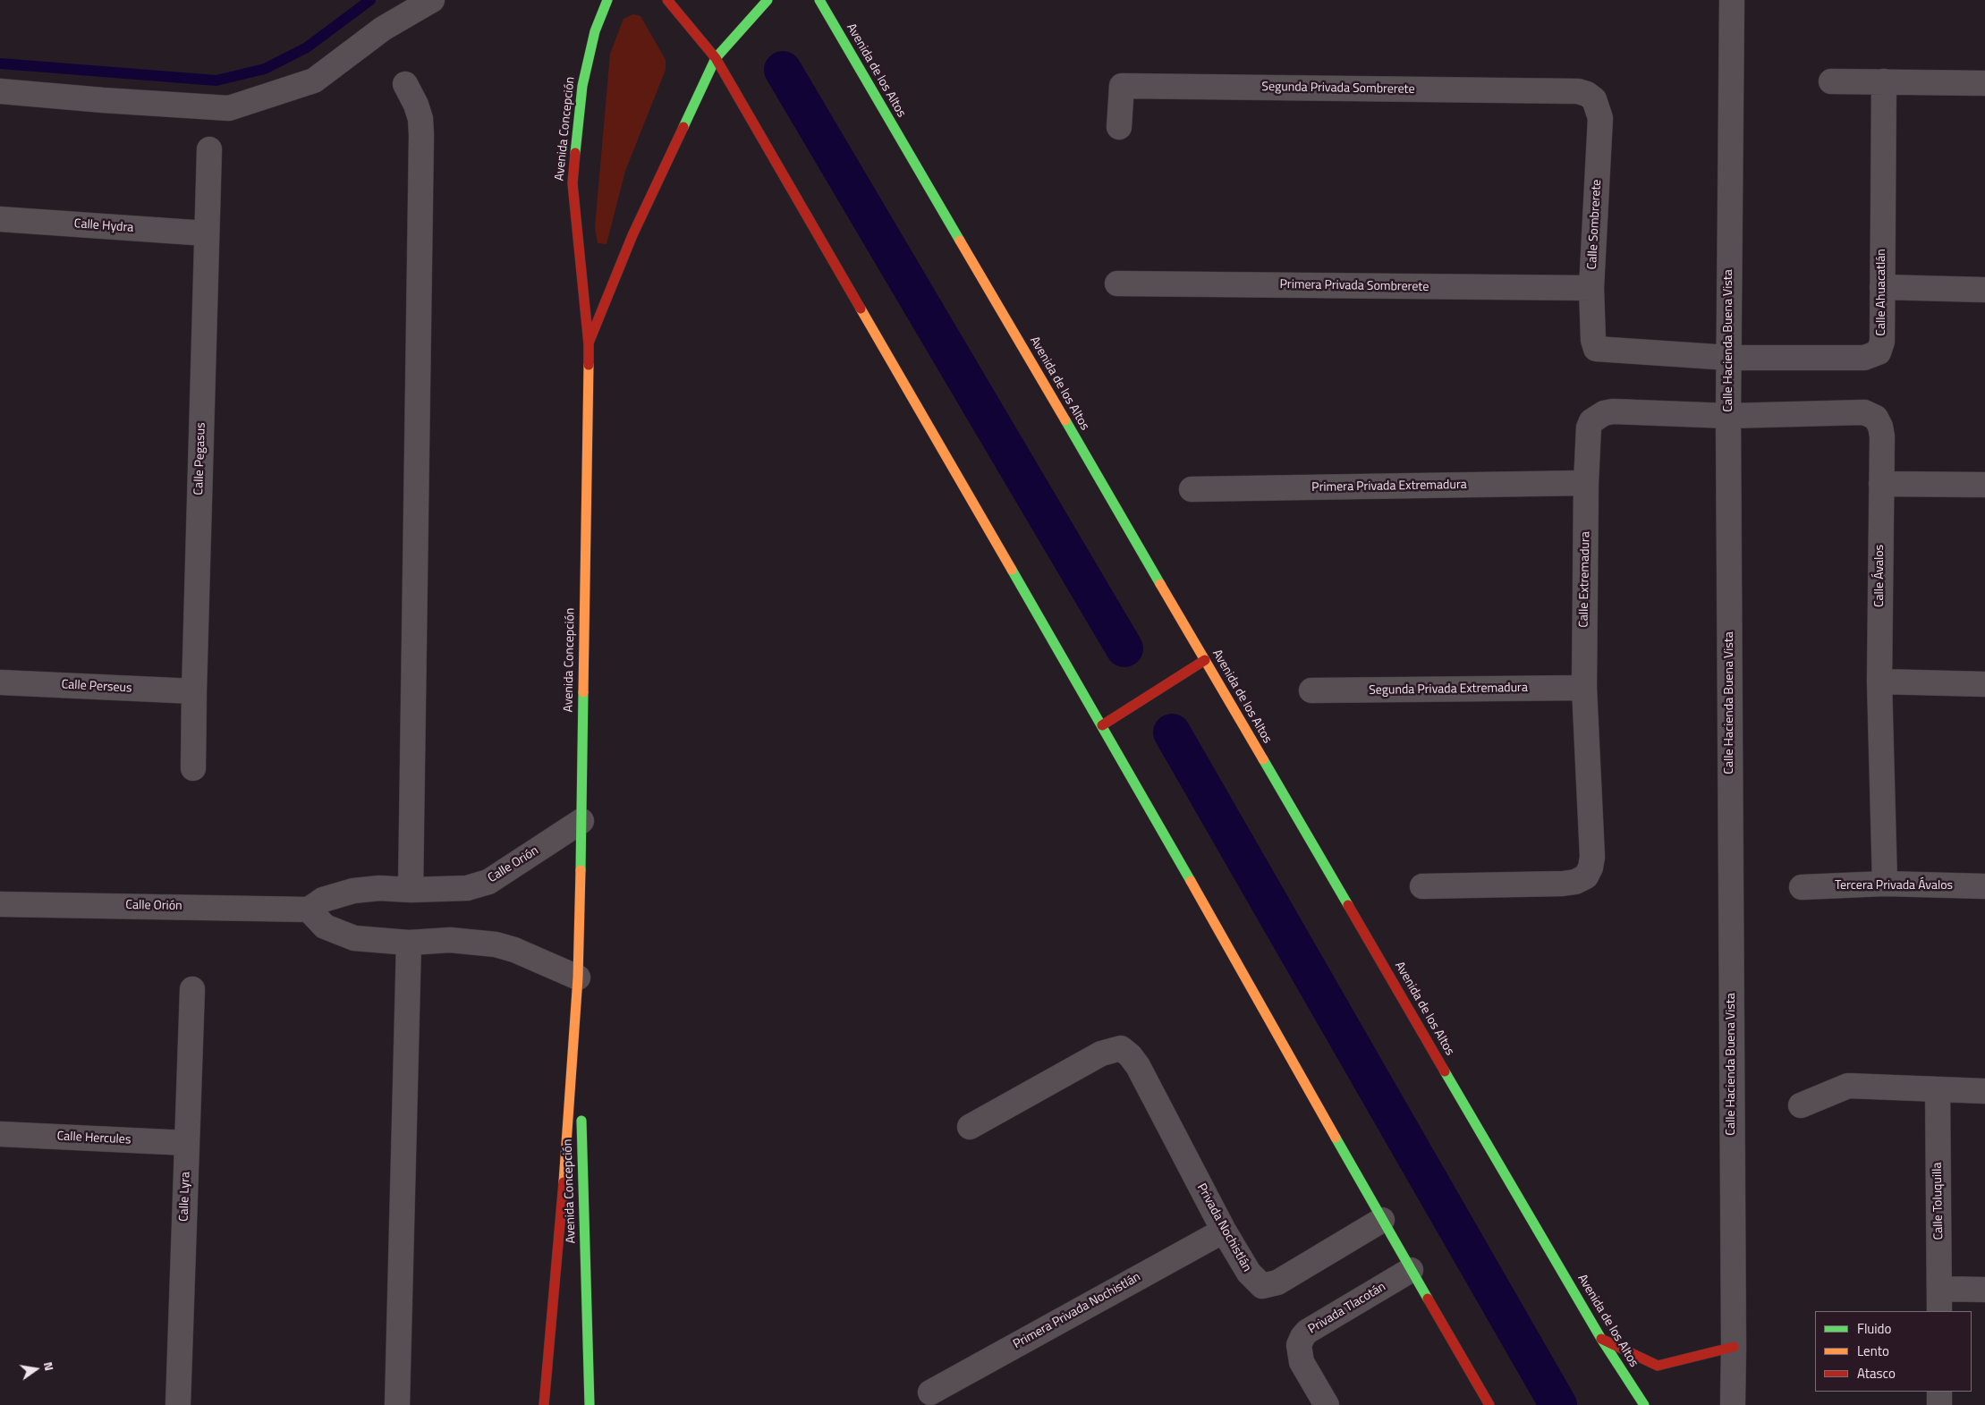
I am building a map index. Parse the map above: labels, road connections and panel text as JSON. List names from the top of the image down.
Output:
{
  "streets": {
    "street": [
      "Avenida de los Altos",
      "Segunda Privada Sombrerete",
      "Avenida Concepción",
      "Calle Sombrerete",
      "Calle Hydra",
      "Primera Privada Sombrerete",
      "Calle Ahuacatlán",
      "Calle Hacienda Buena Vista",
      "Calle Pegasus",
      "Primera Privada Extremadura",
      "Calle Ávalos",
      "Calle Extremadura",
      "Calle Perseus",
      "Segunda Privada Extremadura",
      "Calle Orión",
      "Tercera Privada Ávalos",
      "Calle Hercules",
      "Calle Lyra",
      "Calle Toluquilla",
      "Privada Nochistlán",
      "Privada Tlacotán",
      "Primera Privada Nochistlán"
    ]
  },
  "crossings": [
    ["Segunda Privada Sombrerete", "Calle Sombrerete"],
    ["Avenida Concepción", "Calle Orión"],
    ["Calle Sombrerete", "Primera Privada Sombrerete"],
    ["Calle Sombrerete", "Calle Ahuacatlán"],
    ["Calle Sombrerete", "Calle Hacienda Buena Vista"],
    ["Calle Hydra", "Calle Pegasus"],
    ["Calle Ahuacatlán", "Calle Hacienda Buena Vista"],
    ["Calle Hacienda Buena Vista", "Calle Ávalos"],
    ["Calle Hacienda Buena Vista", "Calle Extremadura"],
    ["Calle Pegasus", "Calle Perseus"],
    ["Primera Privada Extremadura", "Calle Extremadura"],
    ["Calle Ávalos", "Calle Extremadura"],
    ["Calle Ávalos", "Tercera Privada Ávalos"],
    ["Calle Extremadura", "Segunda Privada Extremadura"],
    ["Calle Hercules", "Calle Lyra"],
    ["Privada Nochistlán", "Primera Privada Nochistlán"]
  ],
  "legend": ["Fluido", "Lento", "Atasco"],
  "north": "right"
}
